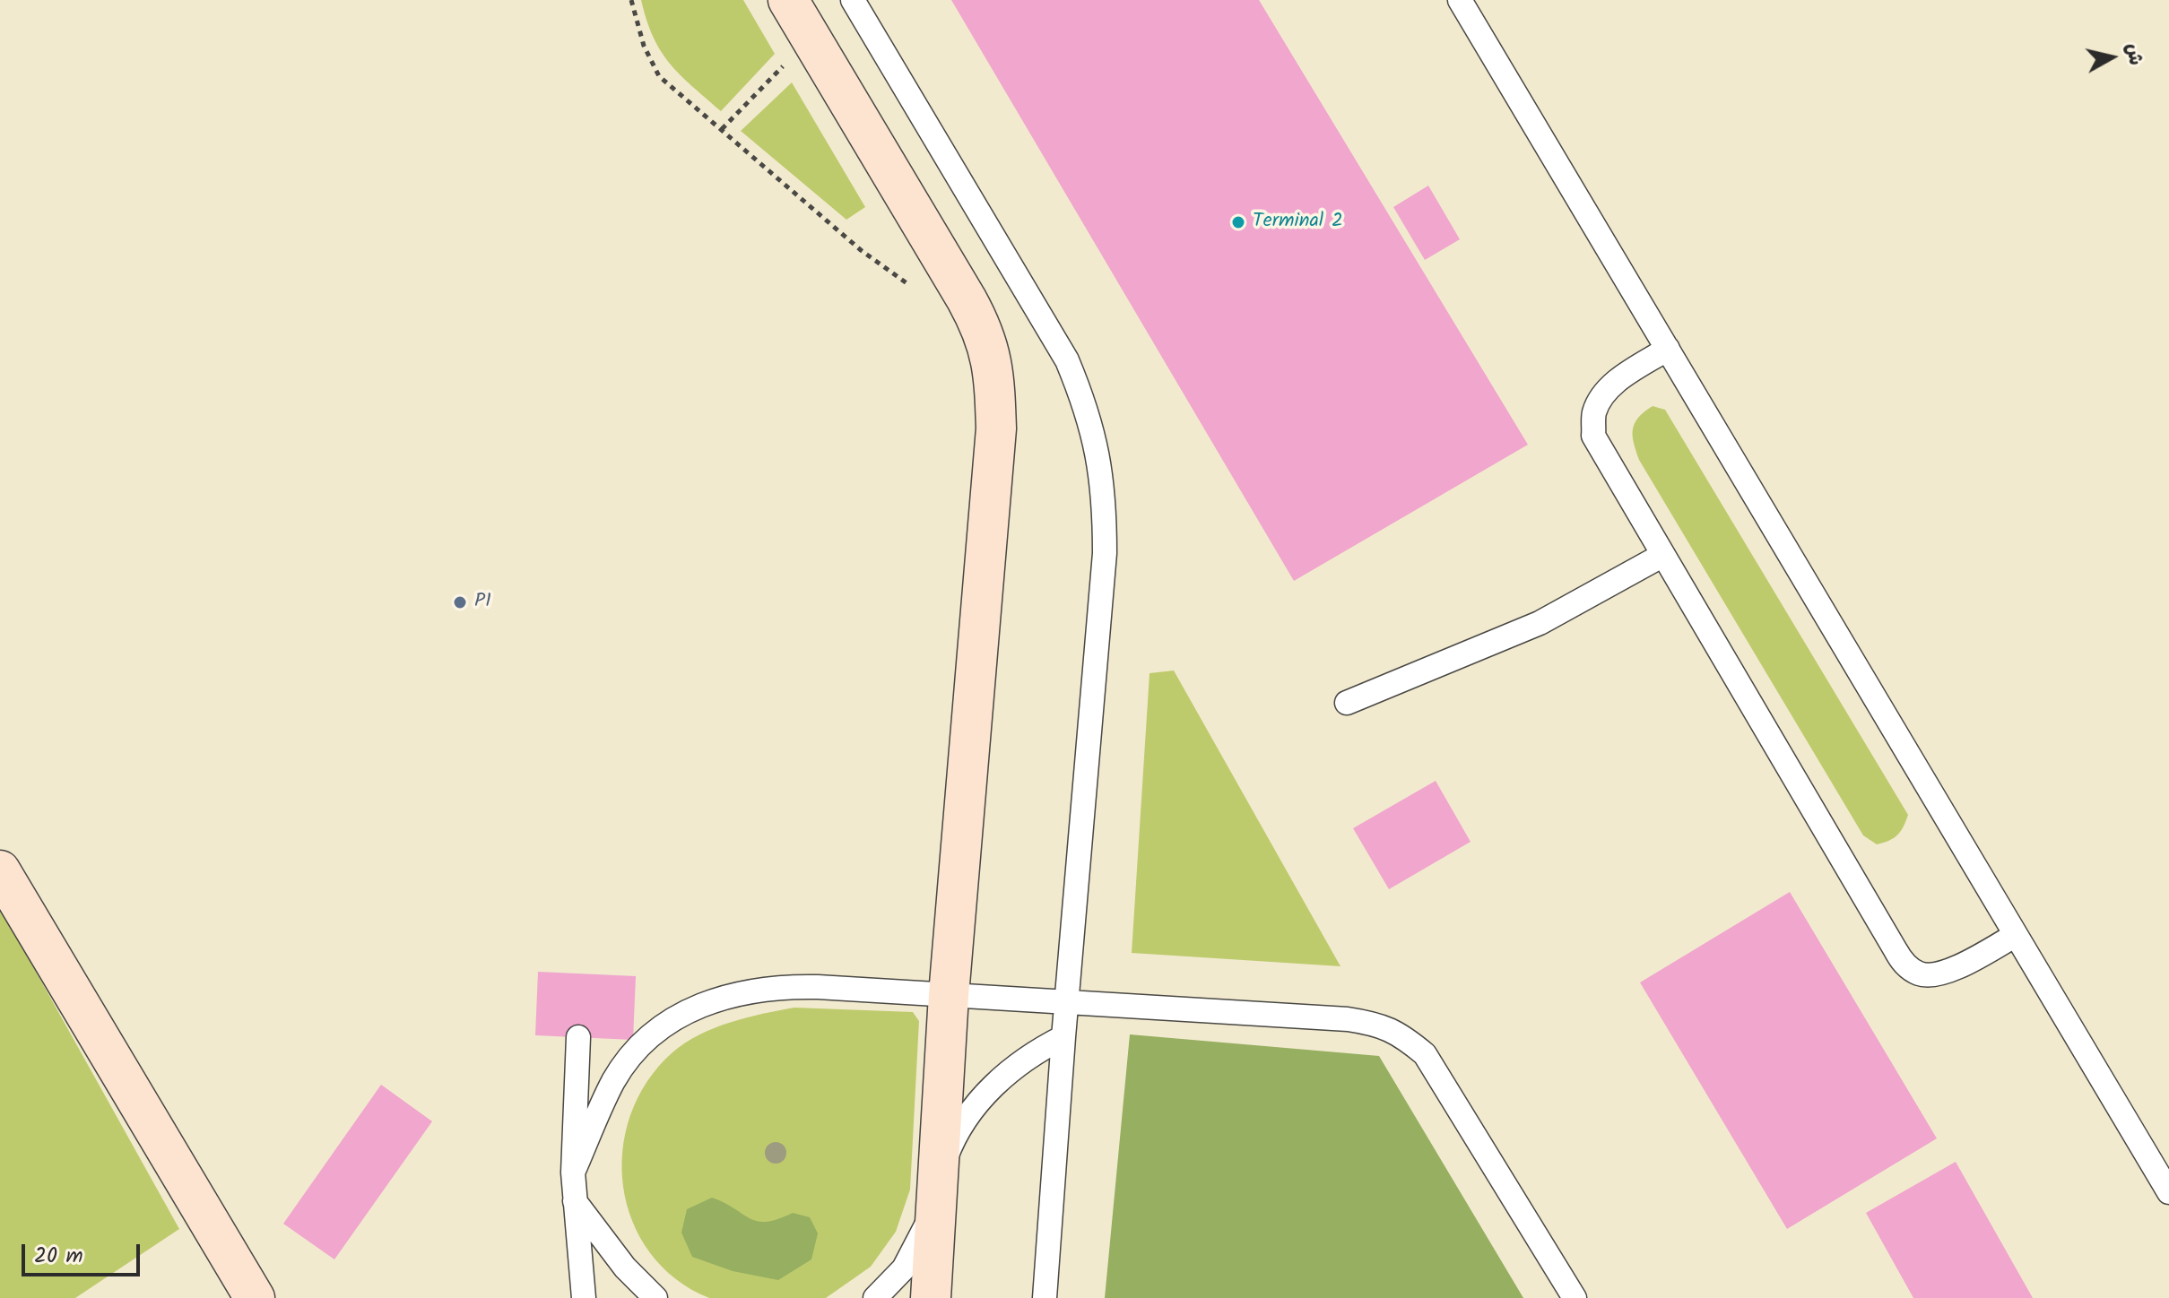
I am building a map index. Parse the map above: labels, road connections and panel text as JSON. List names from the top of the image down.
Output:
{
  "places": ["Terminal 2", "P1"],
  "scale_bar": "20 m",
  "north": "right"
}
